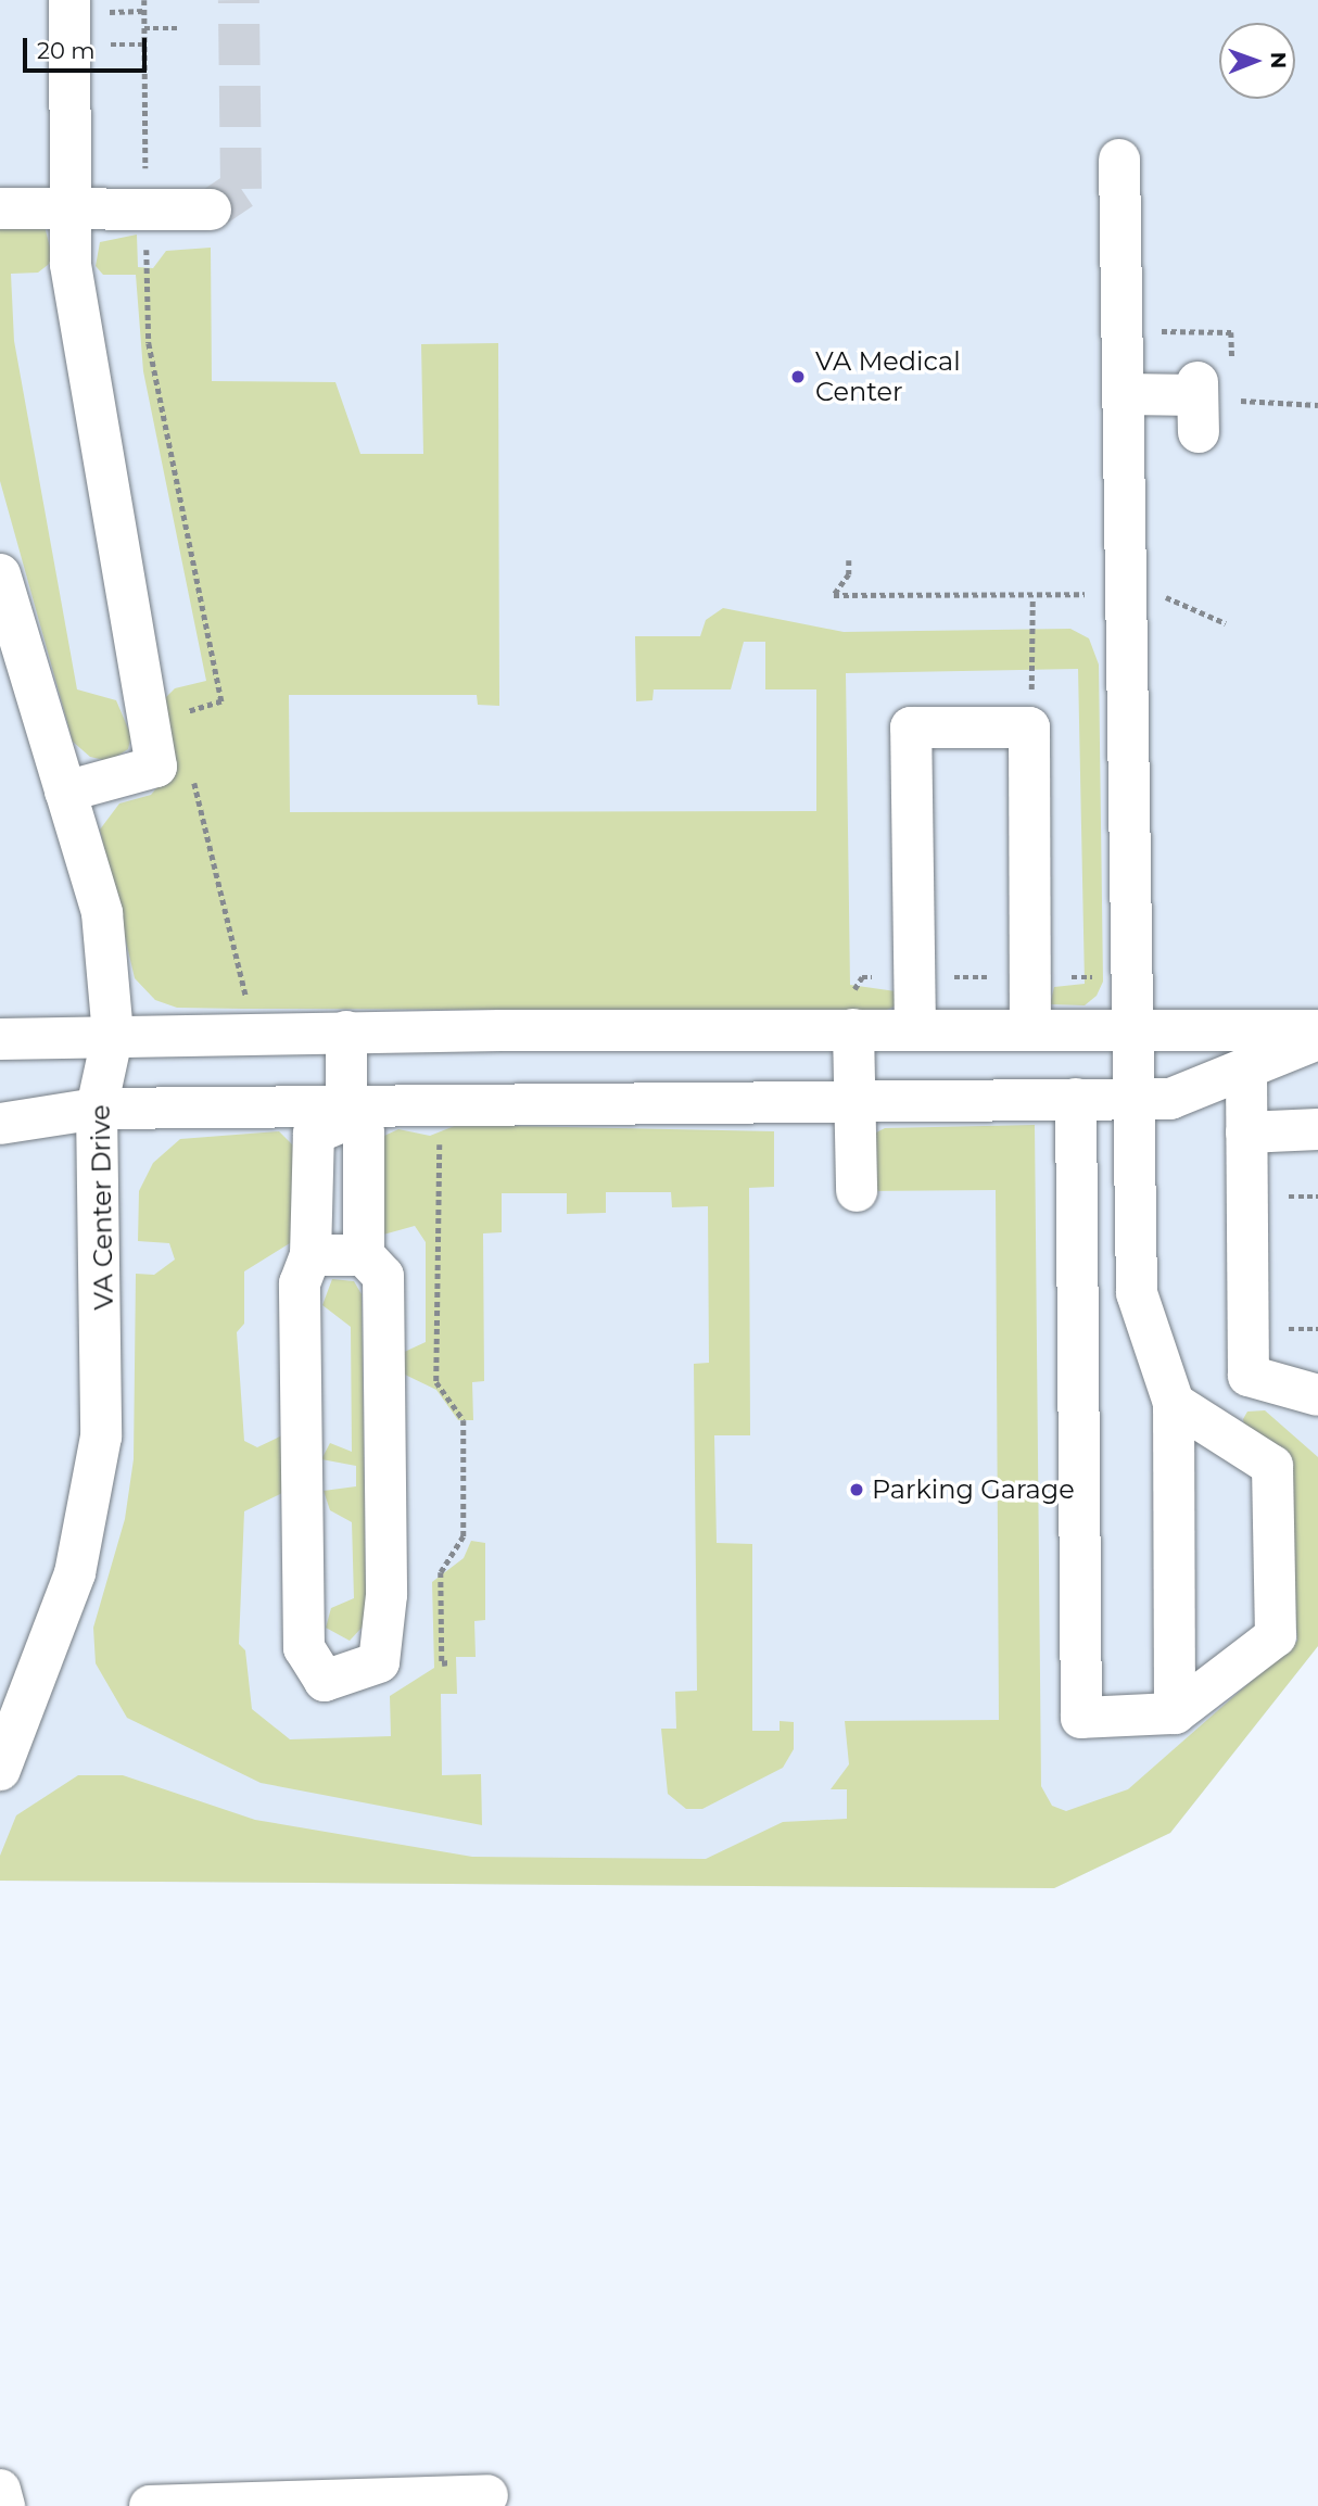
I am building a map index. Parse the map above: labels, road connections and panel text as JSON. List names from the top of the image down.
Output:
{
  "streets": {
    "street": ["VA Center Drive"]
  },
  "places": ["VA Medical Center", "Parking Garage"],
  "scale_bar": "20 m",
  "north": "right"
}
